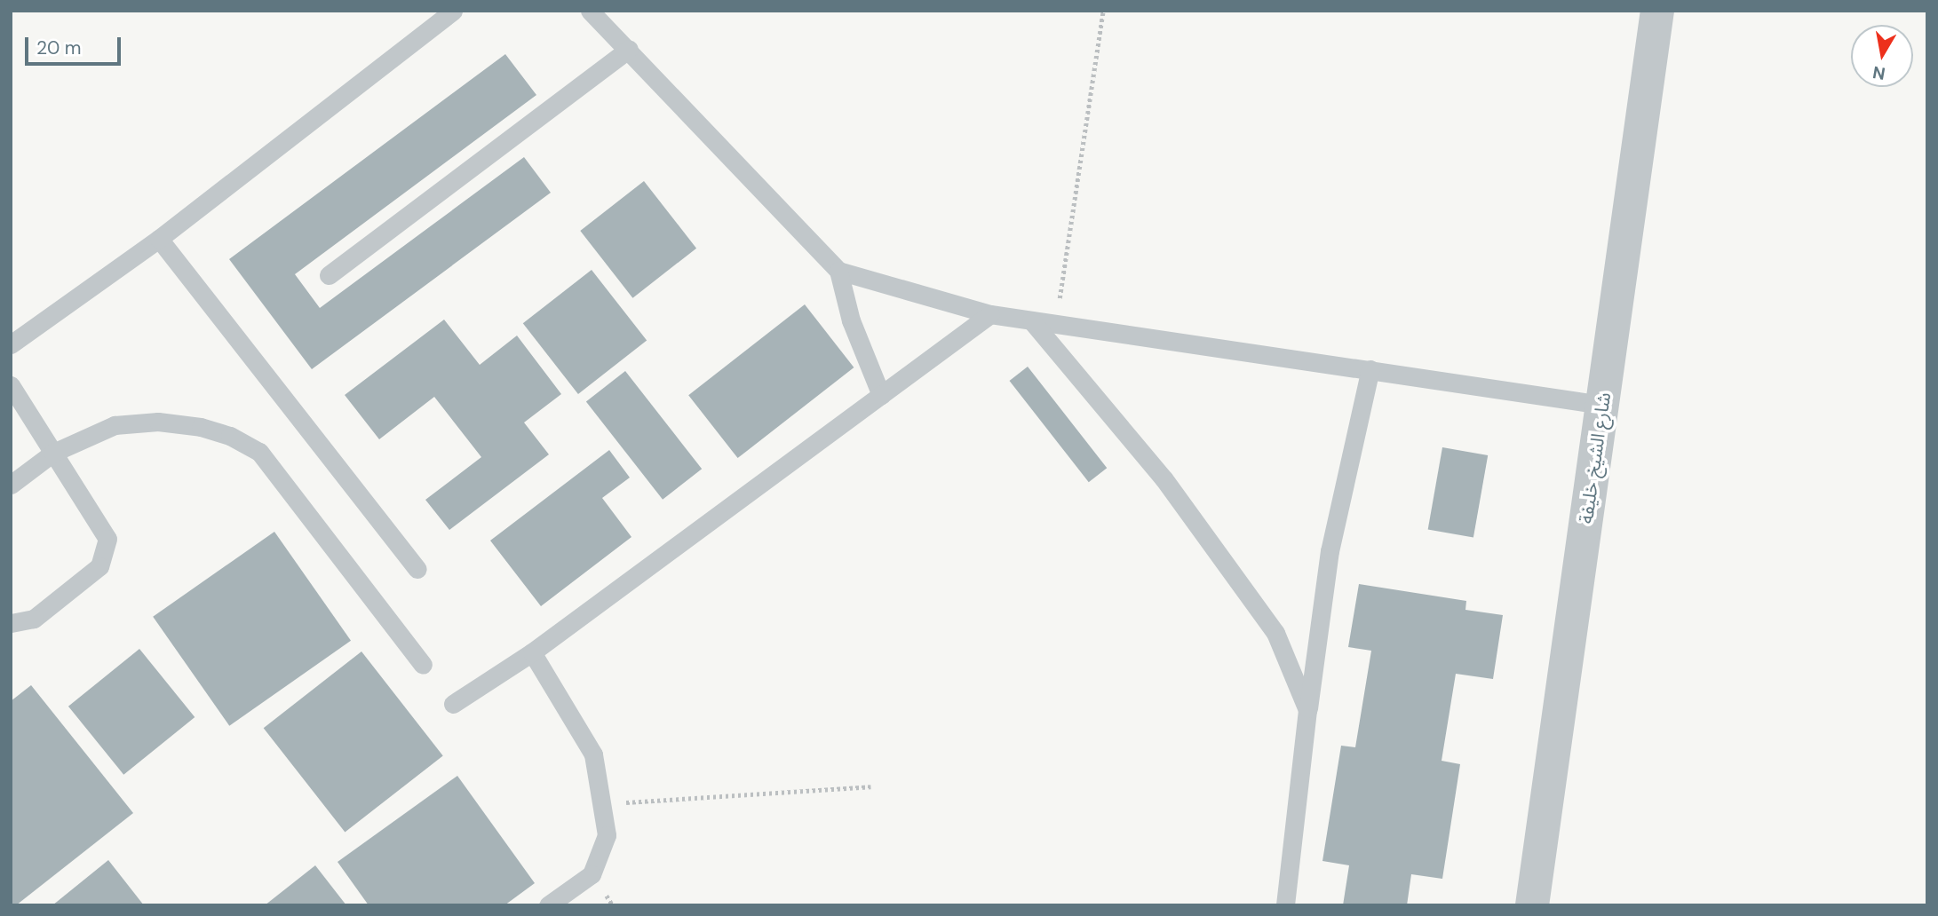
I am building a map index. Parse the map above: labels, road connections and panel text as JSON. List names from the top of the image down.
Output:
{
  "streets": {
    "street": ["شارع الشيخ خليفة"]
  },
  "scale_bar": "20 m",
  "north": "bottom"
}
